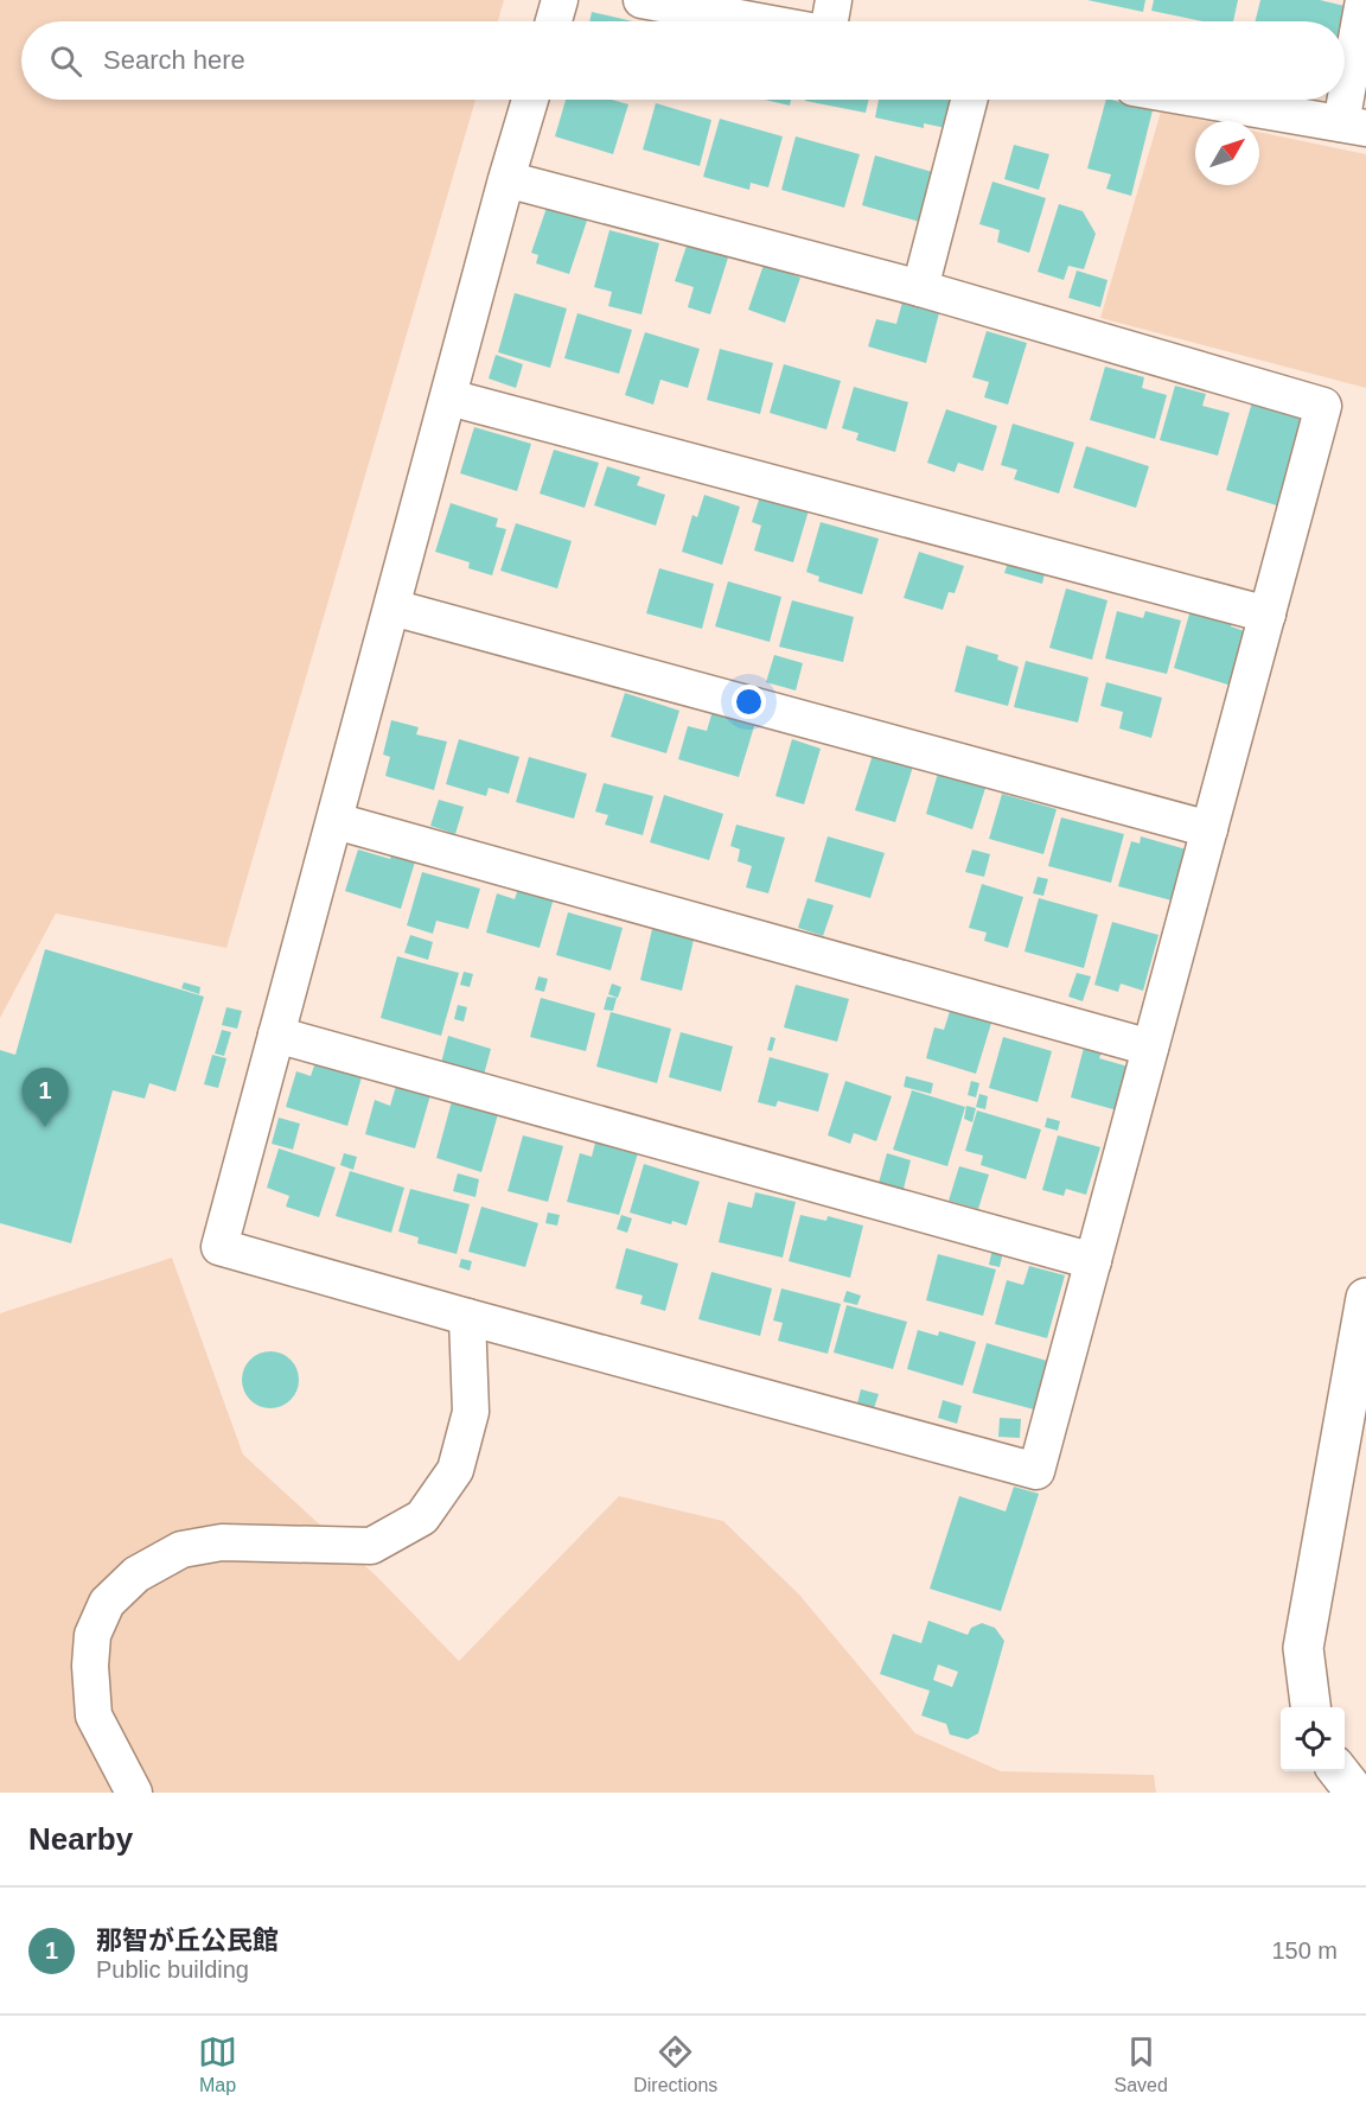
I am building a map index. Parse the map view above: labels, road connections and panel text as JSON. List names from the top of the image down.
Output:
{
  "north": "top right",
  "page": {
    "search": "Search here",
    "pins": "1",
    "heading": "Nearby",
    "list": [
      {
        "mark": "1",
        "name": "那智が丘公民館",
        "note": "Public building",
        "value": "150 m"
      }
    ],
    "nav": ["Map", "Directions", "Saved"]
  }
}
